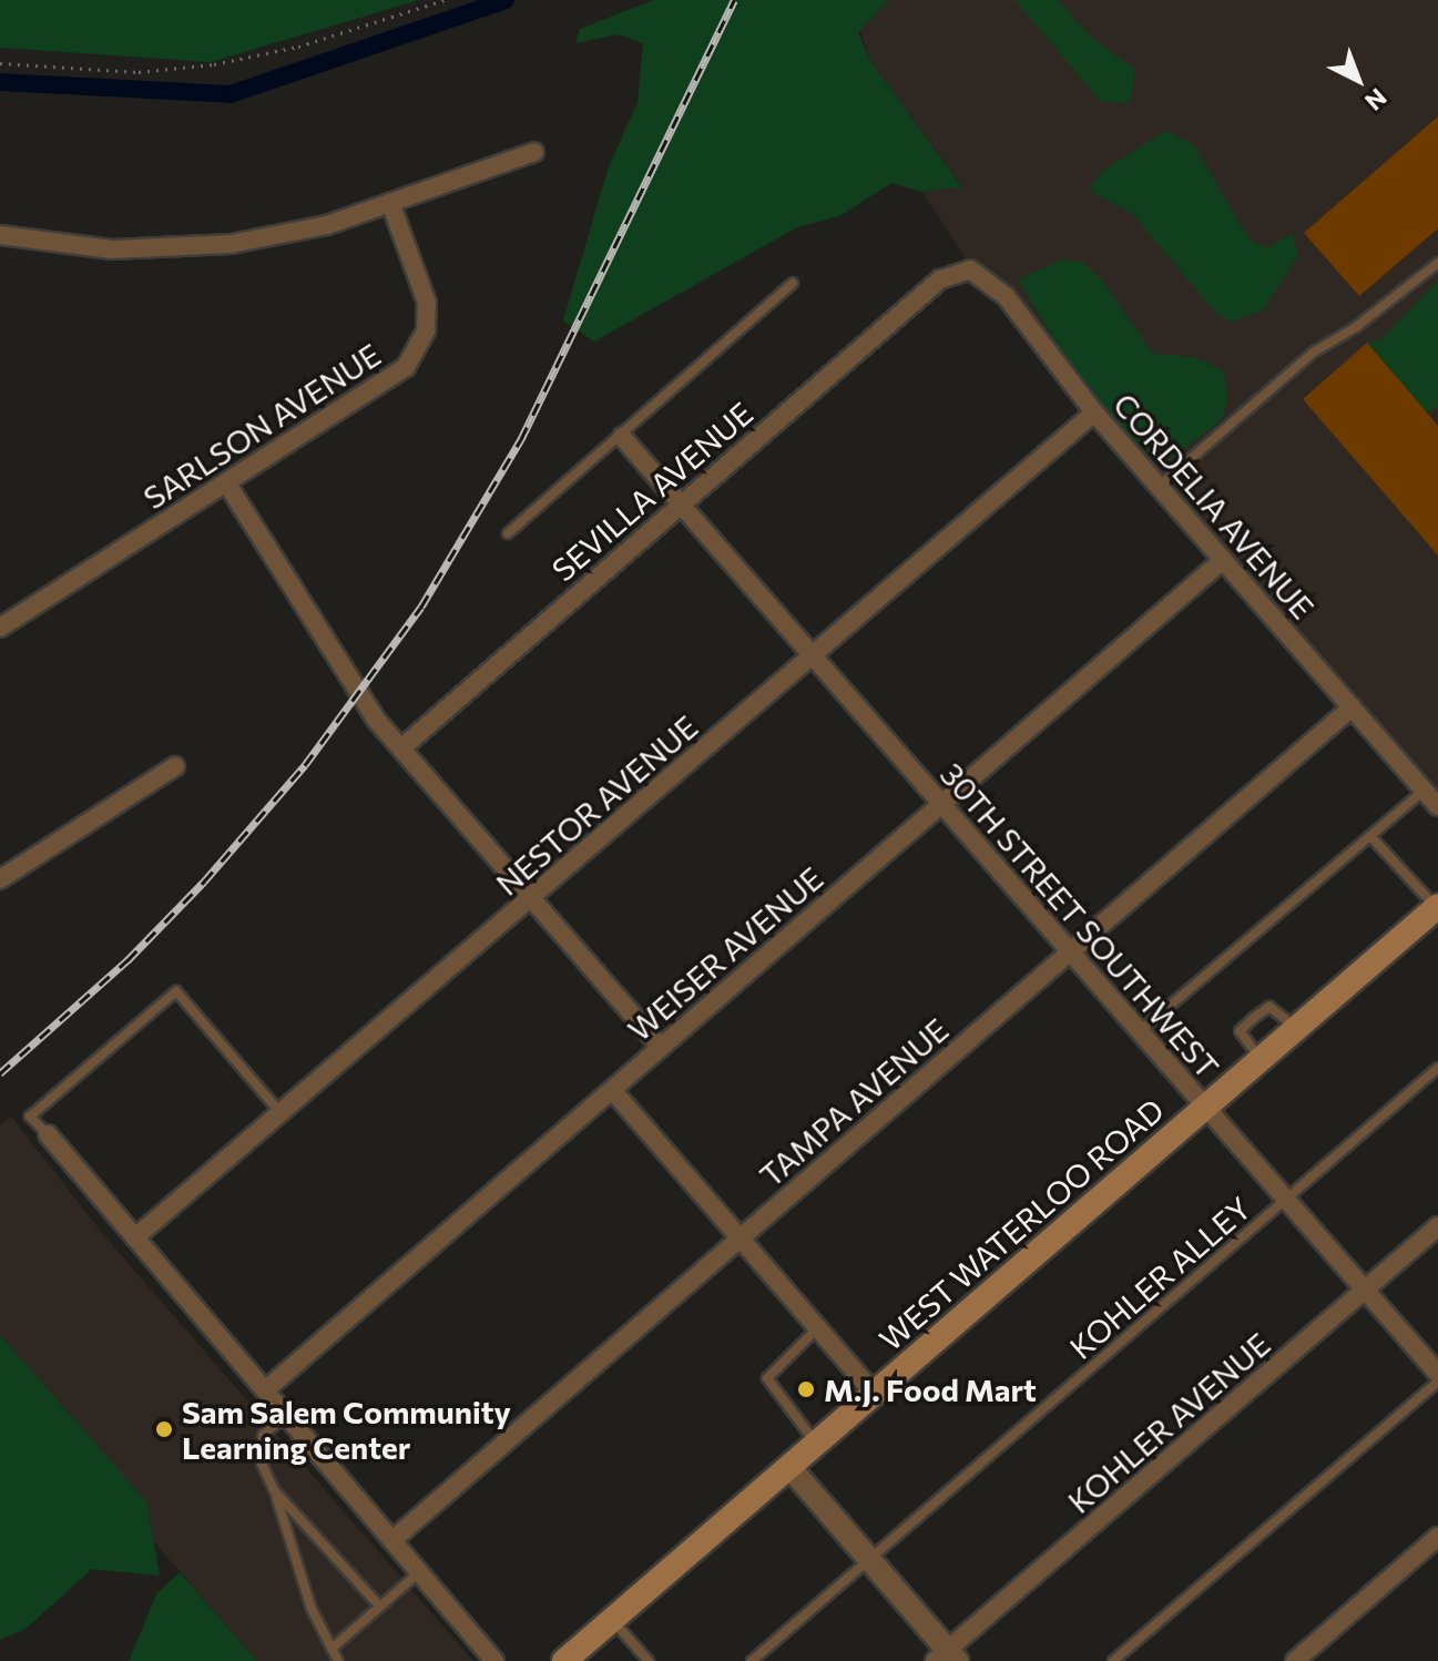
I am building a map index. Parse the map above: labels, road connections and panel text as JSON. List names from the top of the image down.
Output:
{
  "streets": {
    "main road": ["WEST WATERLOO ROAD"],
    "street": [
      "SARLSON AVENUE",
      "SEVILLA AVENUE",
      "CORDELIA AVENUE",
      "NESTOR AVENUE",
      "30TH STREET SOUTHWEST",
      "WEISER AVENUE",
      "TAMPA AVENUE",
      "KOHLER AVENUE"
    ],
    "lane": ["KOHLER ALLEY"]
  },
  "crossings": [
    ["SEVILLA AVENUE", "CORDELIA AVENUE"],
    ["SEVILLA AVENUE", "30TH STREET SOUTHWEST"],
    ["CORDELIA AVENUE", "NESTOR AVENUE"],
    ["CORDELIA AVENUE", "WEISER AVENUE"],
    ["CORDELIA AVENUE", "TAMPA AVENUE"],
    ["NESTOR AVENUE", "30TH STREET SOUTHWEST"],
    ["30TH STREET SOUTHWEST", "WEISER AVENUE"],
    ["30TH STREET SOUTHWEST", "TAMPA AVENUE"],
    ["30TH STREET SOUTHWEST", "WEST WATERLOO ROAD"],
    ["30TH STREET SOUTHWEST", "KOHLER ALLEY"],
    ["30TH STREET SOUTHWEST", "KOHLER AVENUE"]
  ],
  "places": ["M.J. Food Mart", "Sam Salem Community Learning Center"],
  "north": "bottom right"
}
